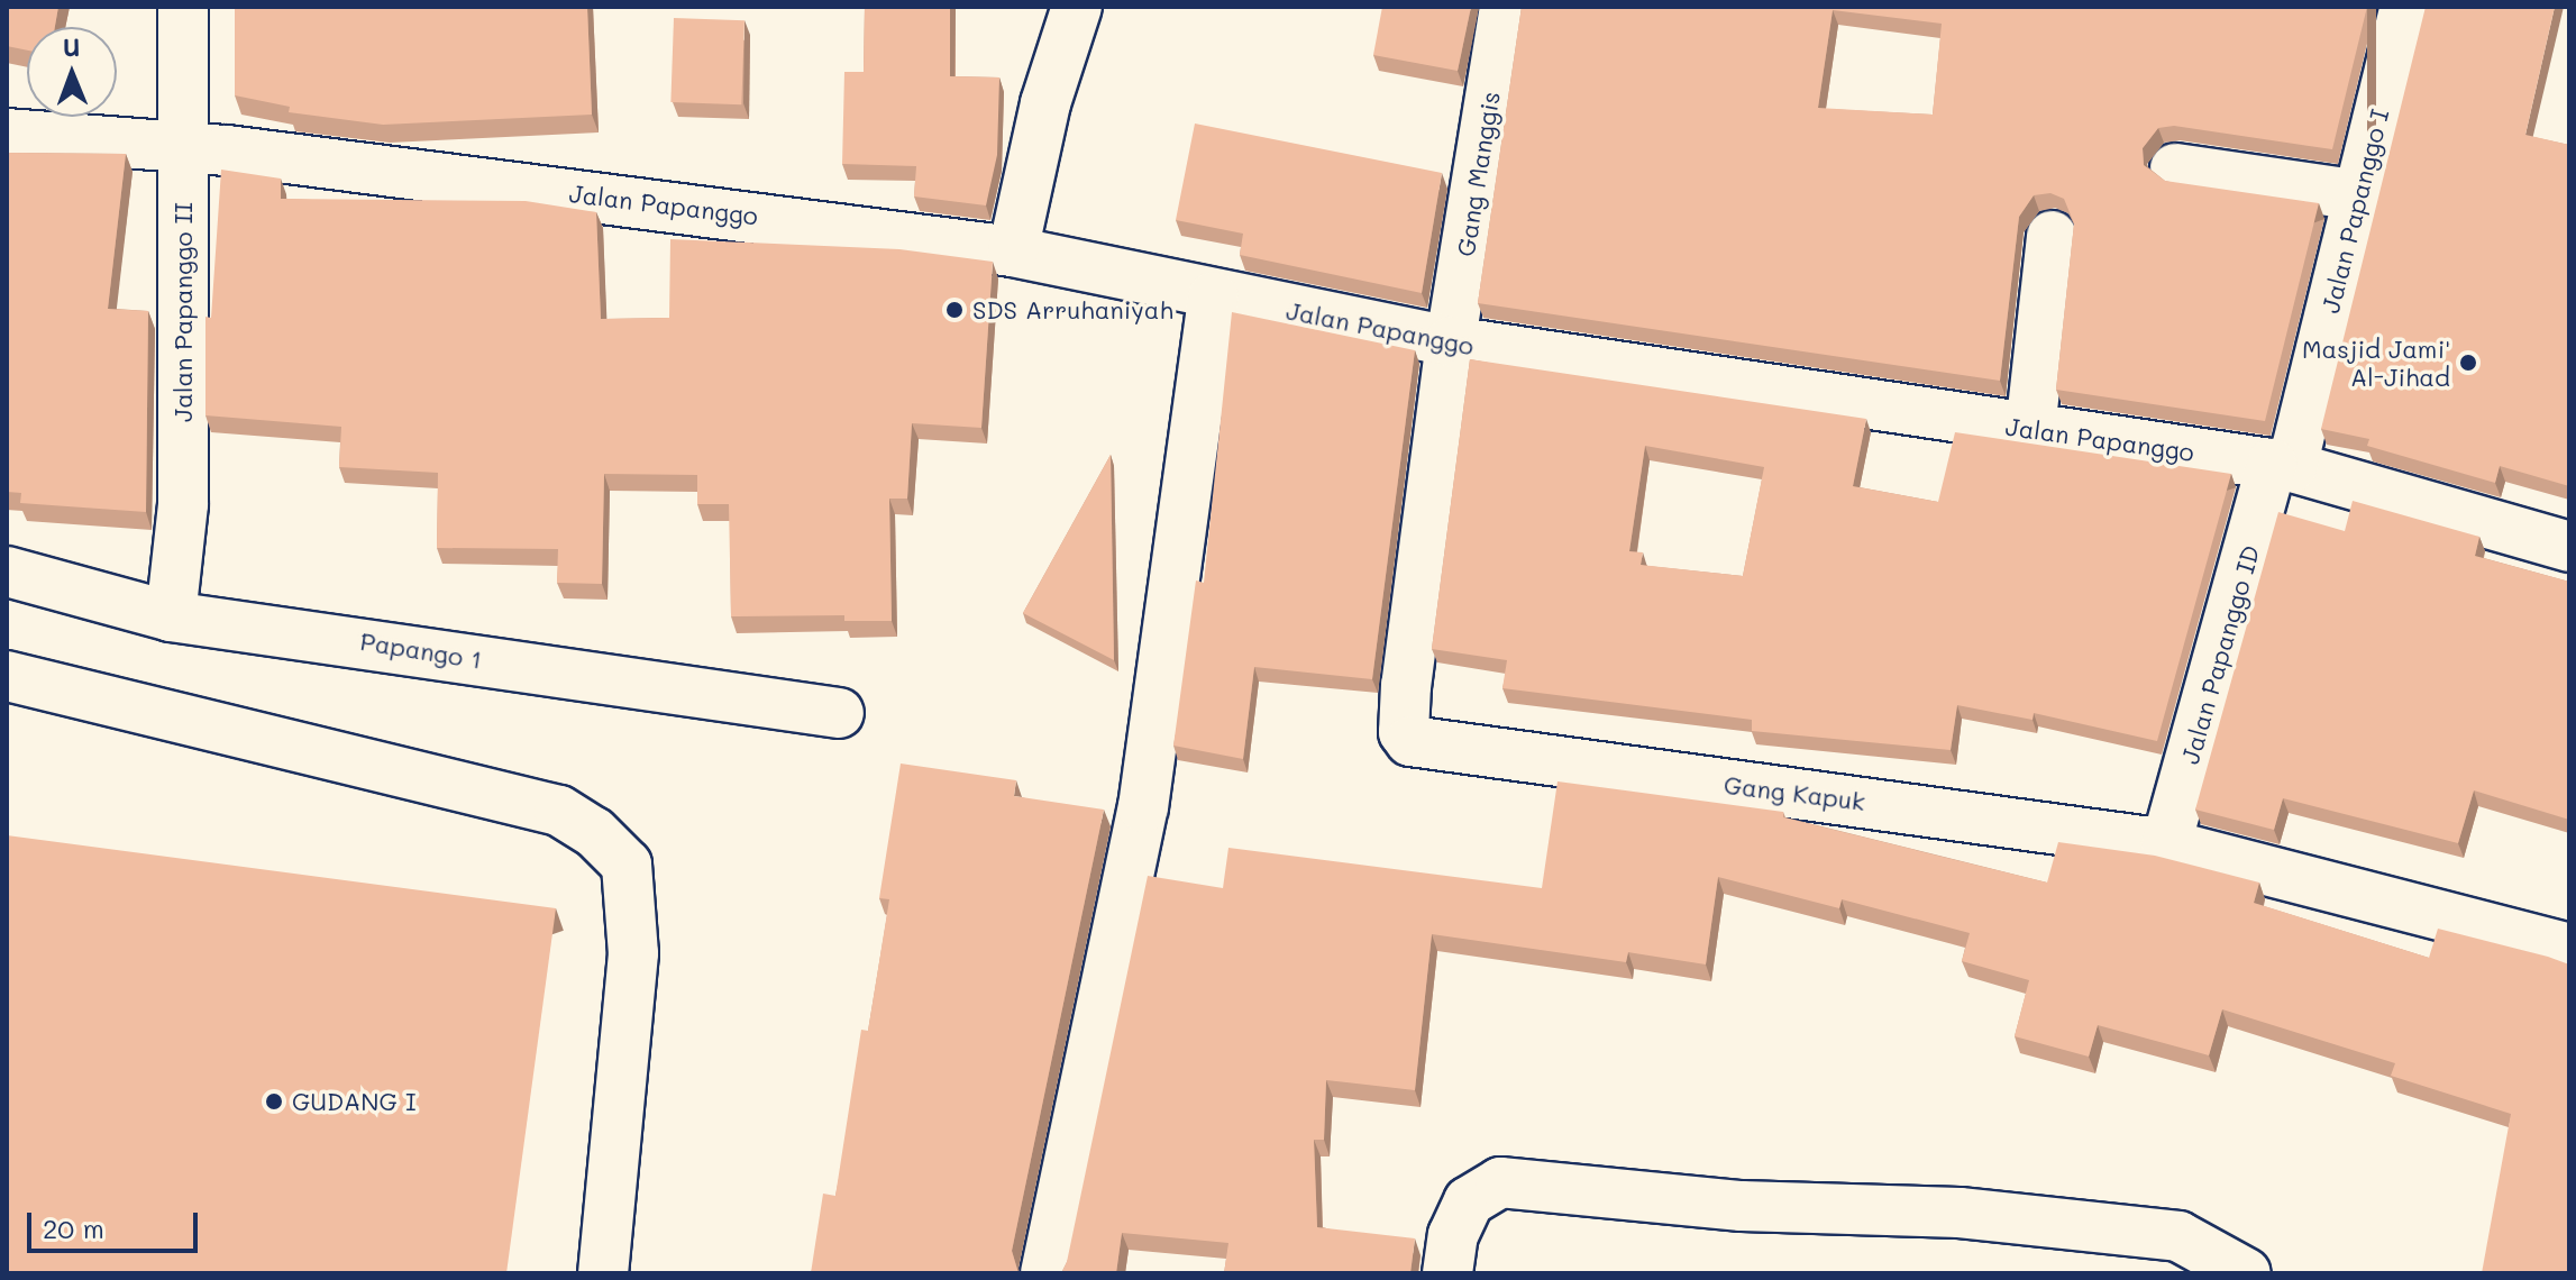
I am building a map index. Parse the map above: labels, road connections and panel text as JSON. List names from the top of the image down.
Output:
{
  "streets": {
    "street": [
      "Gang Manggis",
      "Jalan Papanggo",
      "Jalan Papanggo I",
      "Jalan Papanggo II",
      "Papango 1",
      "Jalan Papanggo ID",
      "Gang Kapuk"
    ]
  },
  "crossings": [
    ["Gang Manggis", "Jalan Papanggo"],
    ["Gang Manggis", "Gang Kapuk"],
    ["Jalan Papanggo", "Jalan Papanggo I"],
    ["Jalan Papanggo", "Jalan Papanggo II"],
    ["Jalan Papanggo", "Jalan Papanggo ID"],
    ["Jalan Papanggo", "Gang Kapuk"],
    ["Jalan Papanggo I", "Jalan Papanggo ID"],
    ["Jalan Papanggo II", "Papango 1"],
    ["Jalan Papanggo ID", "Gang Kapuk"]
  ],
  "places": ["SDS Arruhaniyah", "Masjid Jami' Al-Jihad", "GUDANG I"],
  "scale_bar": "20 m",
  "north": "top"
}
